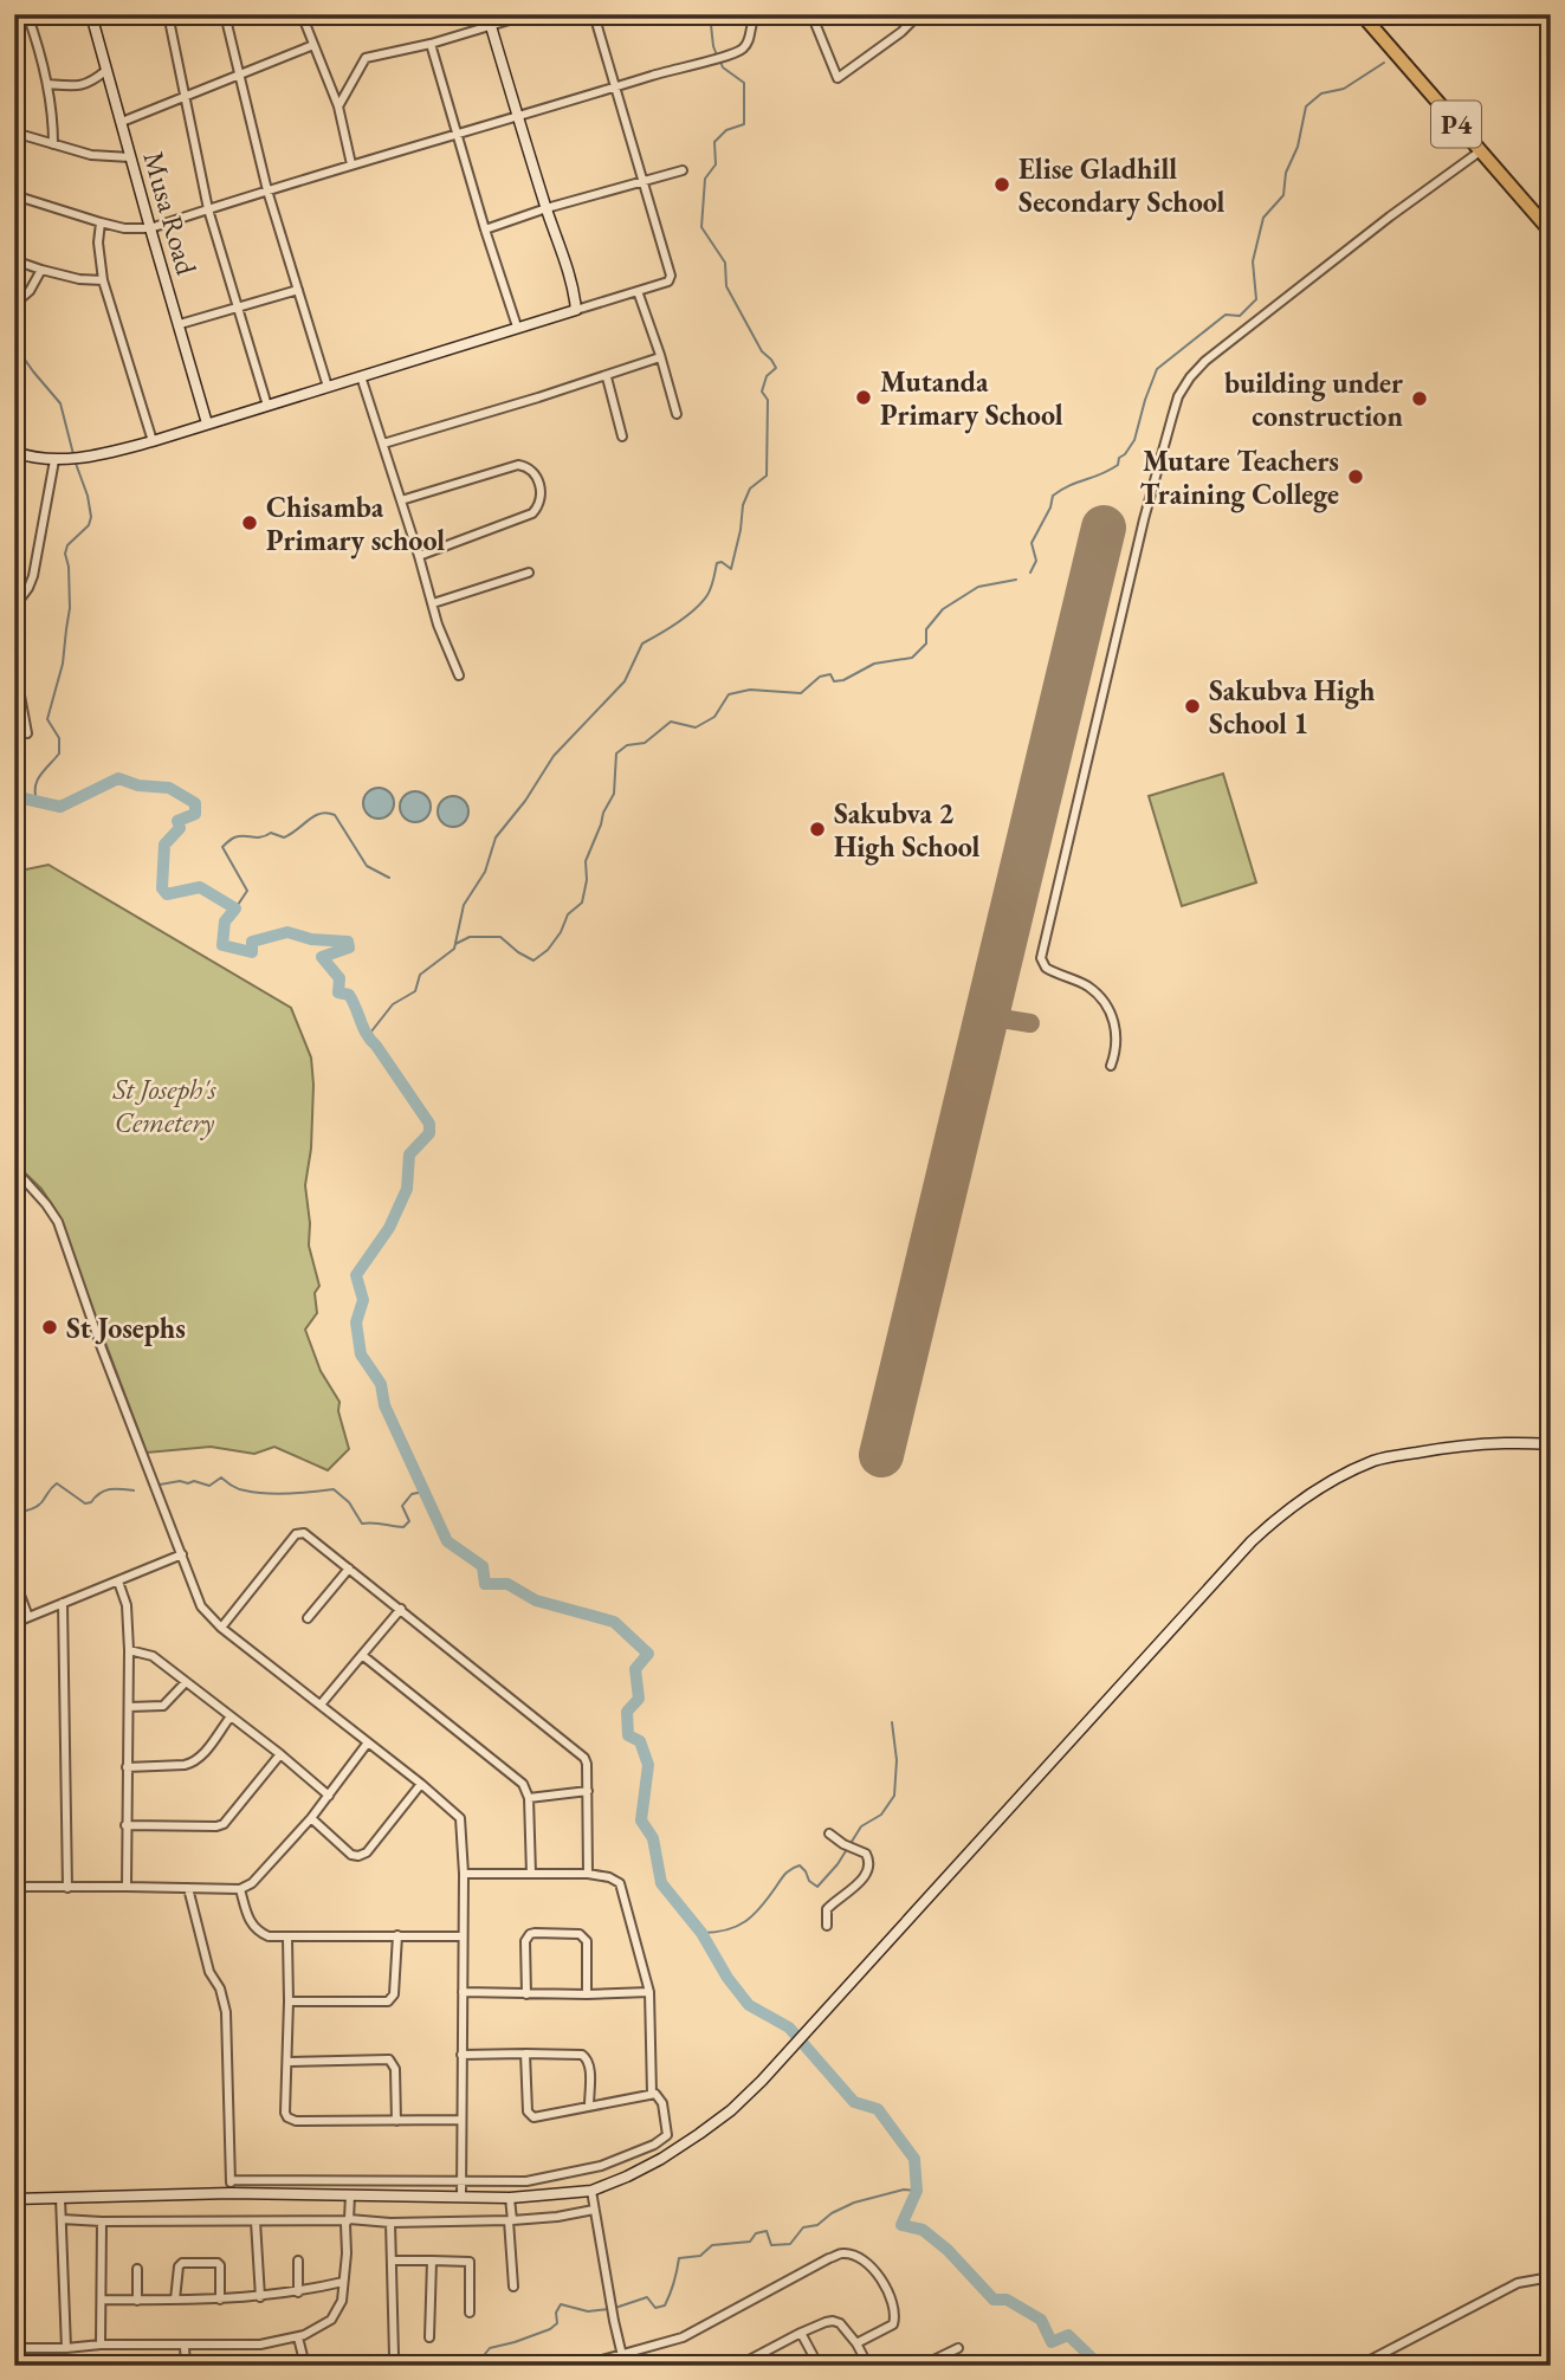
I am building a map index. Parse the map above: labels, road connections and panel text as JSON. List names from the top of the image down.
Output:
{
  "streets": {
    "highway": ["P4"],
    "street": ["Musa Road"]
  },
  "parks": ["St Joseph's Cemetery"],
  "places": [
    "Elise Gladhill Secondary School",
    "Mutanda Primary School",
    "building under construction",
    "Mutare Teachers Training College",
    "Chisamba Primary school",
    "Sakubva High School 1",
    "Sakubva 2 High School",
    "St Josephs"
  ]
}
